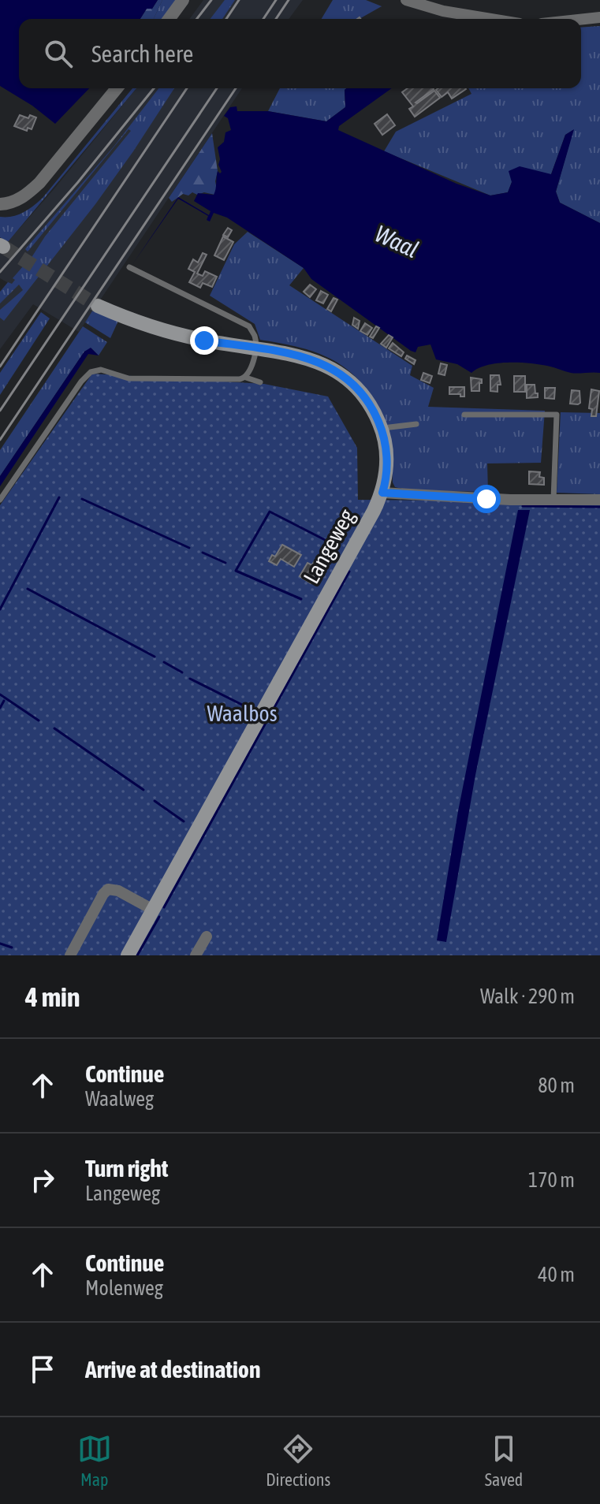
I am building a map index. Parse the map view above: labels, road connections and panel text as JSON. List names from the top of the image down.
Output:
{
  "streets": {
    "main road": ["Langeweg"]
  },
  "water": ["Waal"],
  "parks": ["Waalbos"],
  "page": {
    "search": "Search here",
    "heading": ["4 min", "Walk · 290 m"],
    "list": [
      ["Continue", "Waalweg", "80 m"],
      ["Turn right", "Langeweg", "170 m"],
      ["Continue", "Molenweg", "40 m"],
      "Arrive at destination"
    ],
    "nav": ["Map", "Directions", "Saved"]
  }
}
